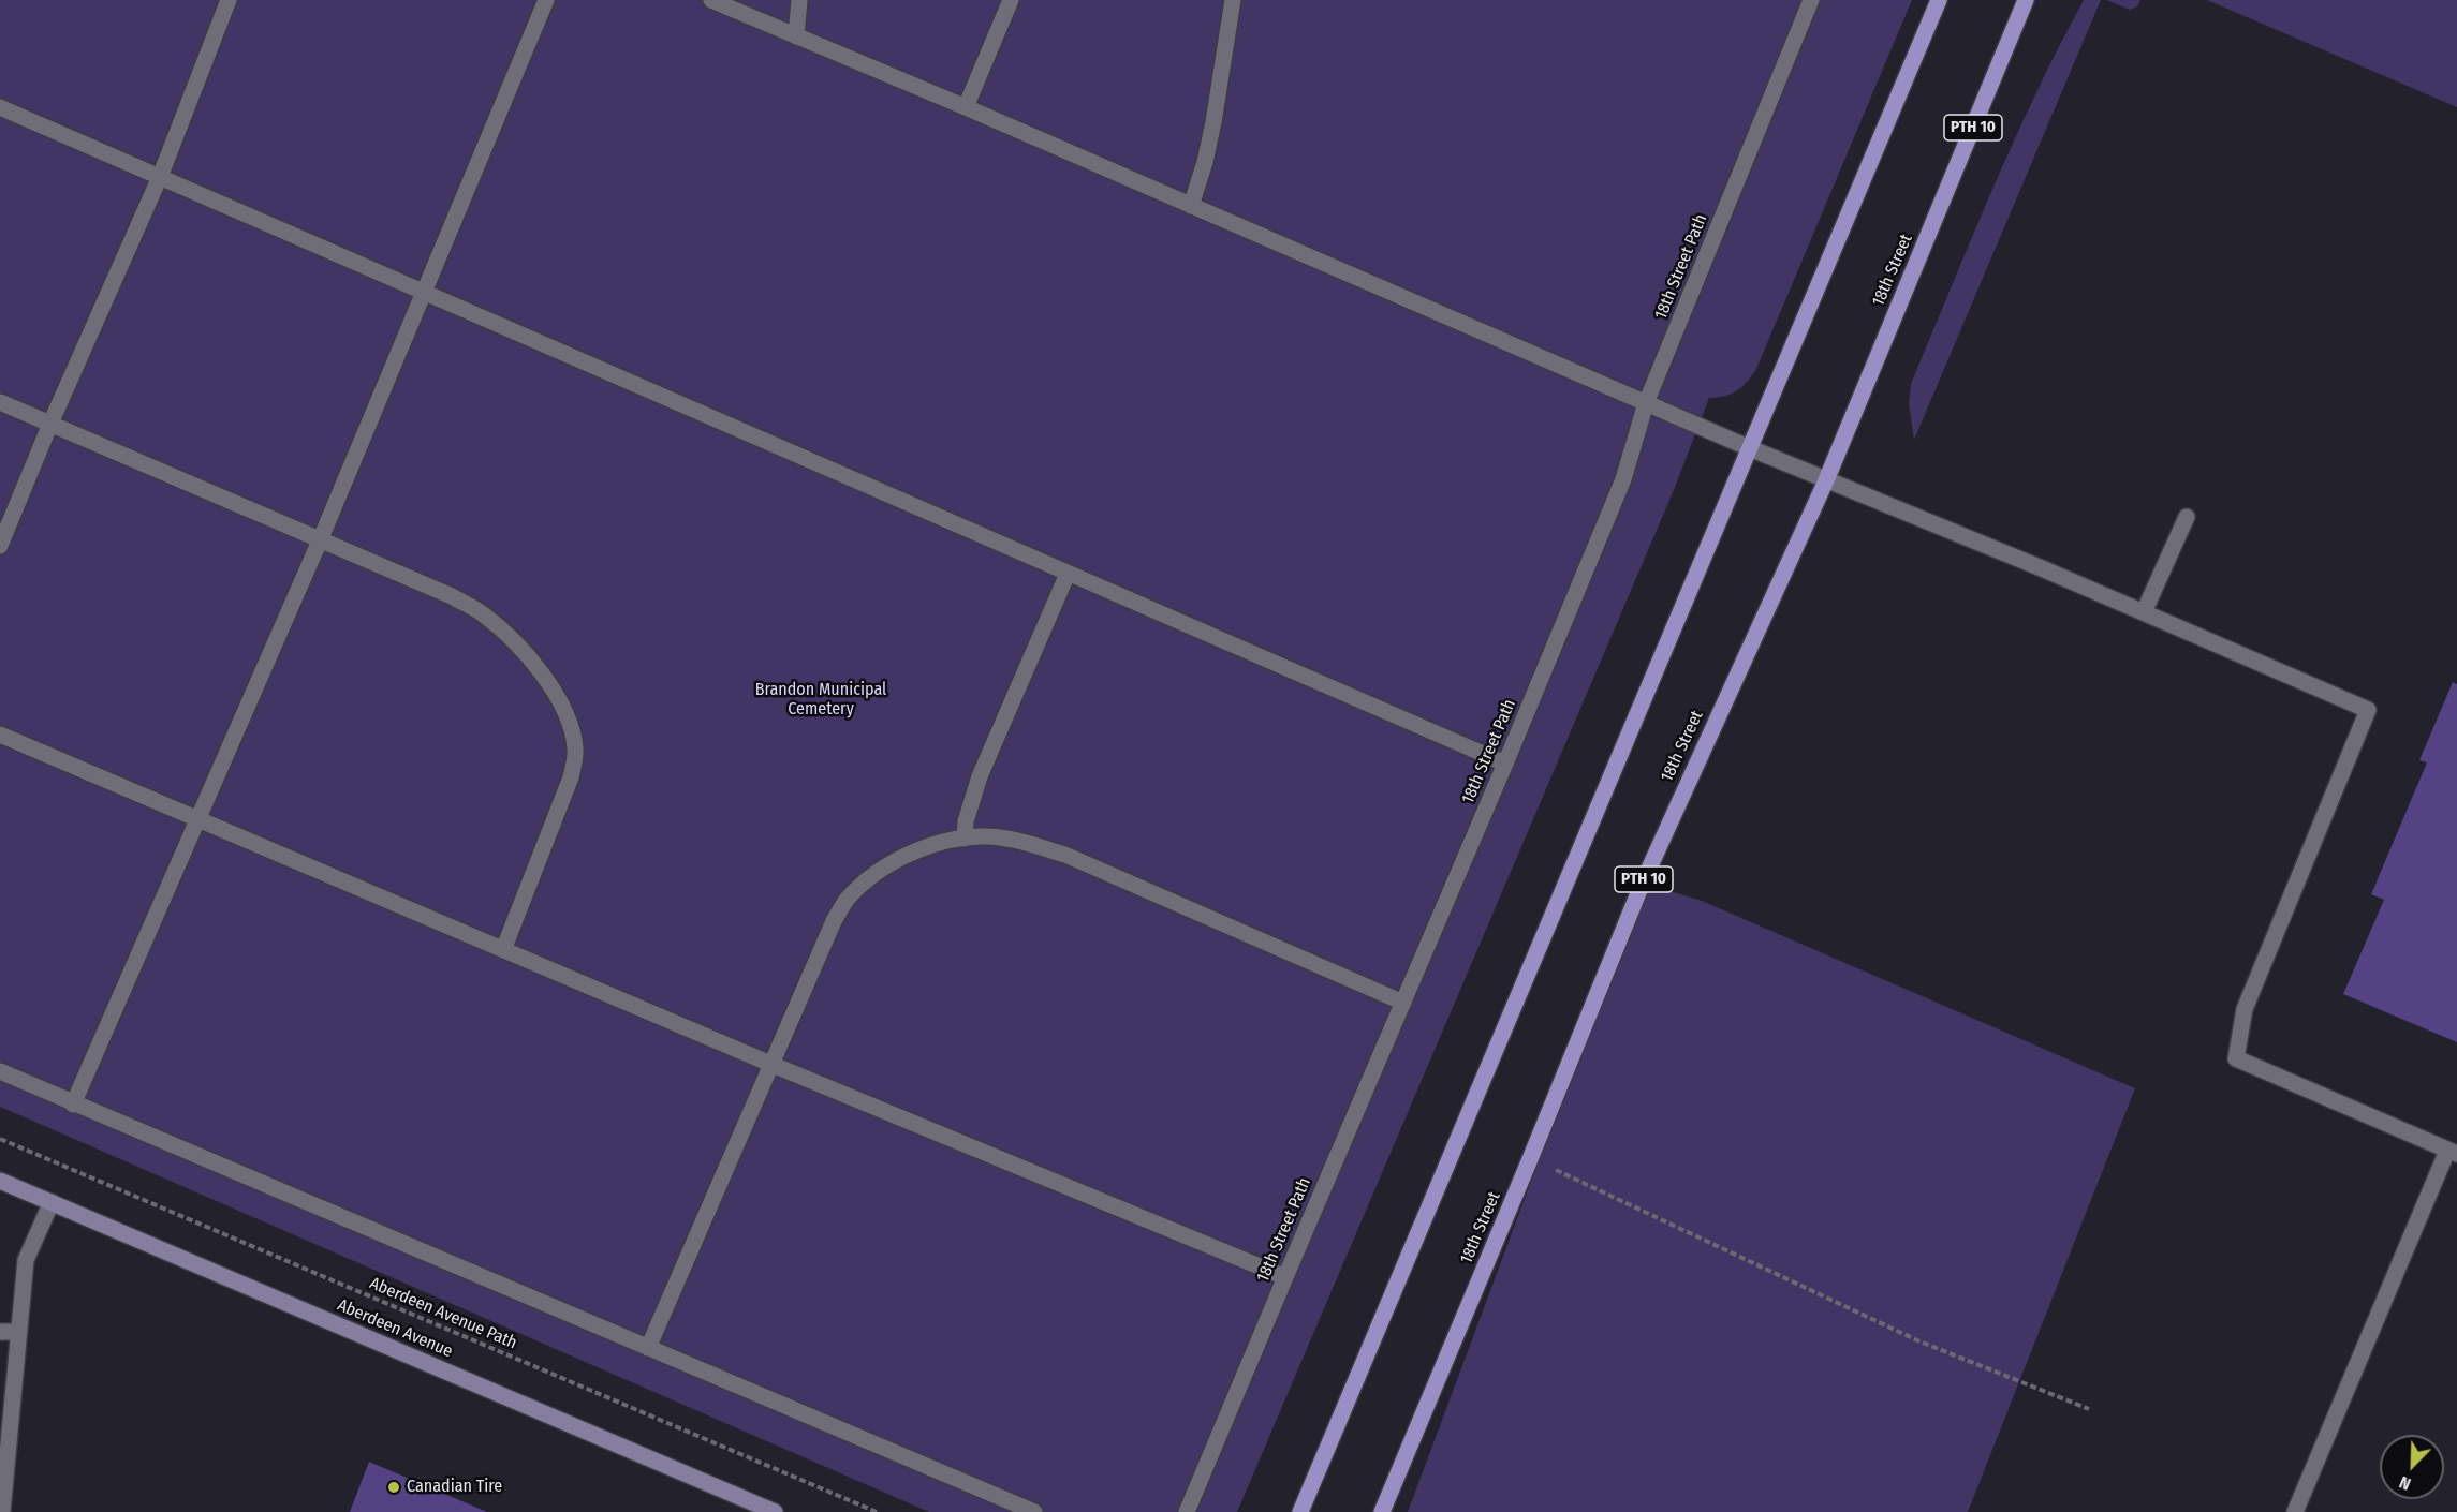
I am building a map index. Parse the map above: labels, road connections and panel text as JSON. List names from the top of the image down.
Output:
{
  "streets": {
    "main road": ["PTH 10", "18th Street"],
    "street": ["Aberdeen Avenue"],
    "lane": ["18th Street Path"],
    "path": ["Aberdeen Avenue Path"]
  },
  "parks": ["Brandon Municipal Cemetery"],
  "places": ["Canadian Tire"],
  "north": "bottom left"
}
